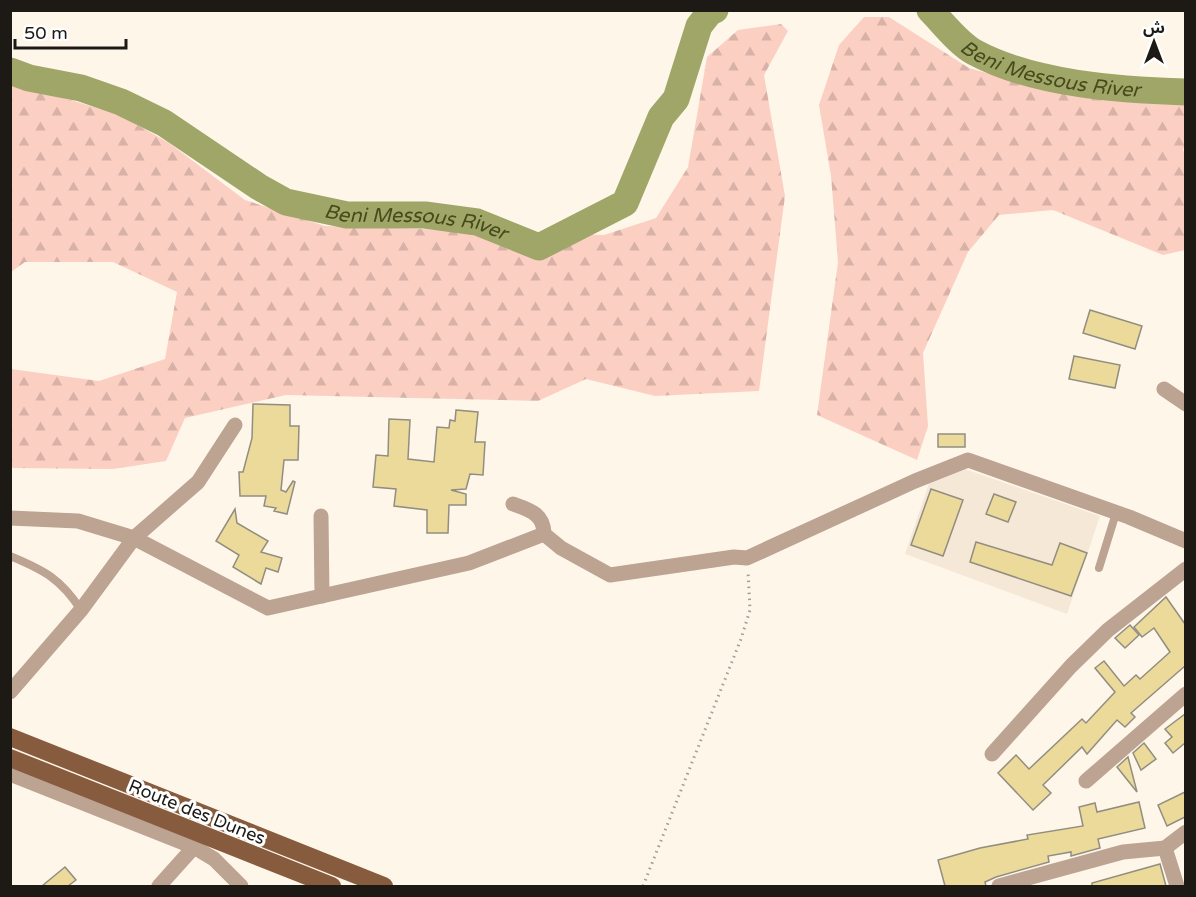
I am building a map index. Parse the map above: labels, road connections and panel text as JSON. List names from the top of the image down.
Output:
{
  "streets": {
    "main road": ["Route des Dunes"]
  },
  "water": ["Beni Messous River"],
  "scale_bar": "50 m",
  "north": "top"
}
